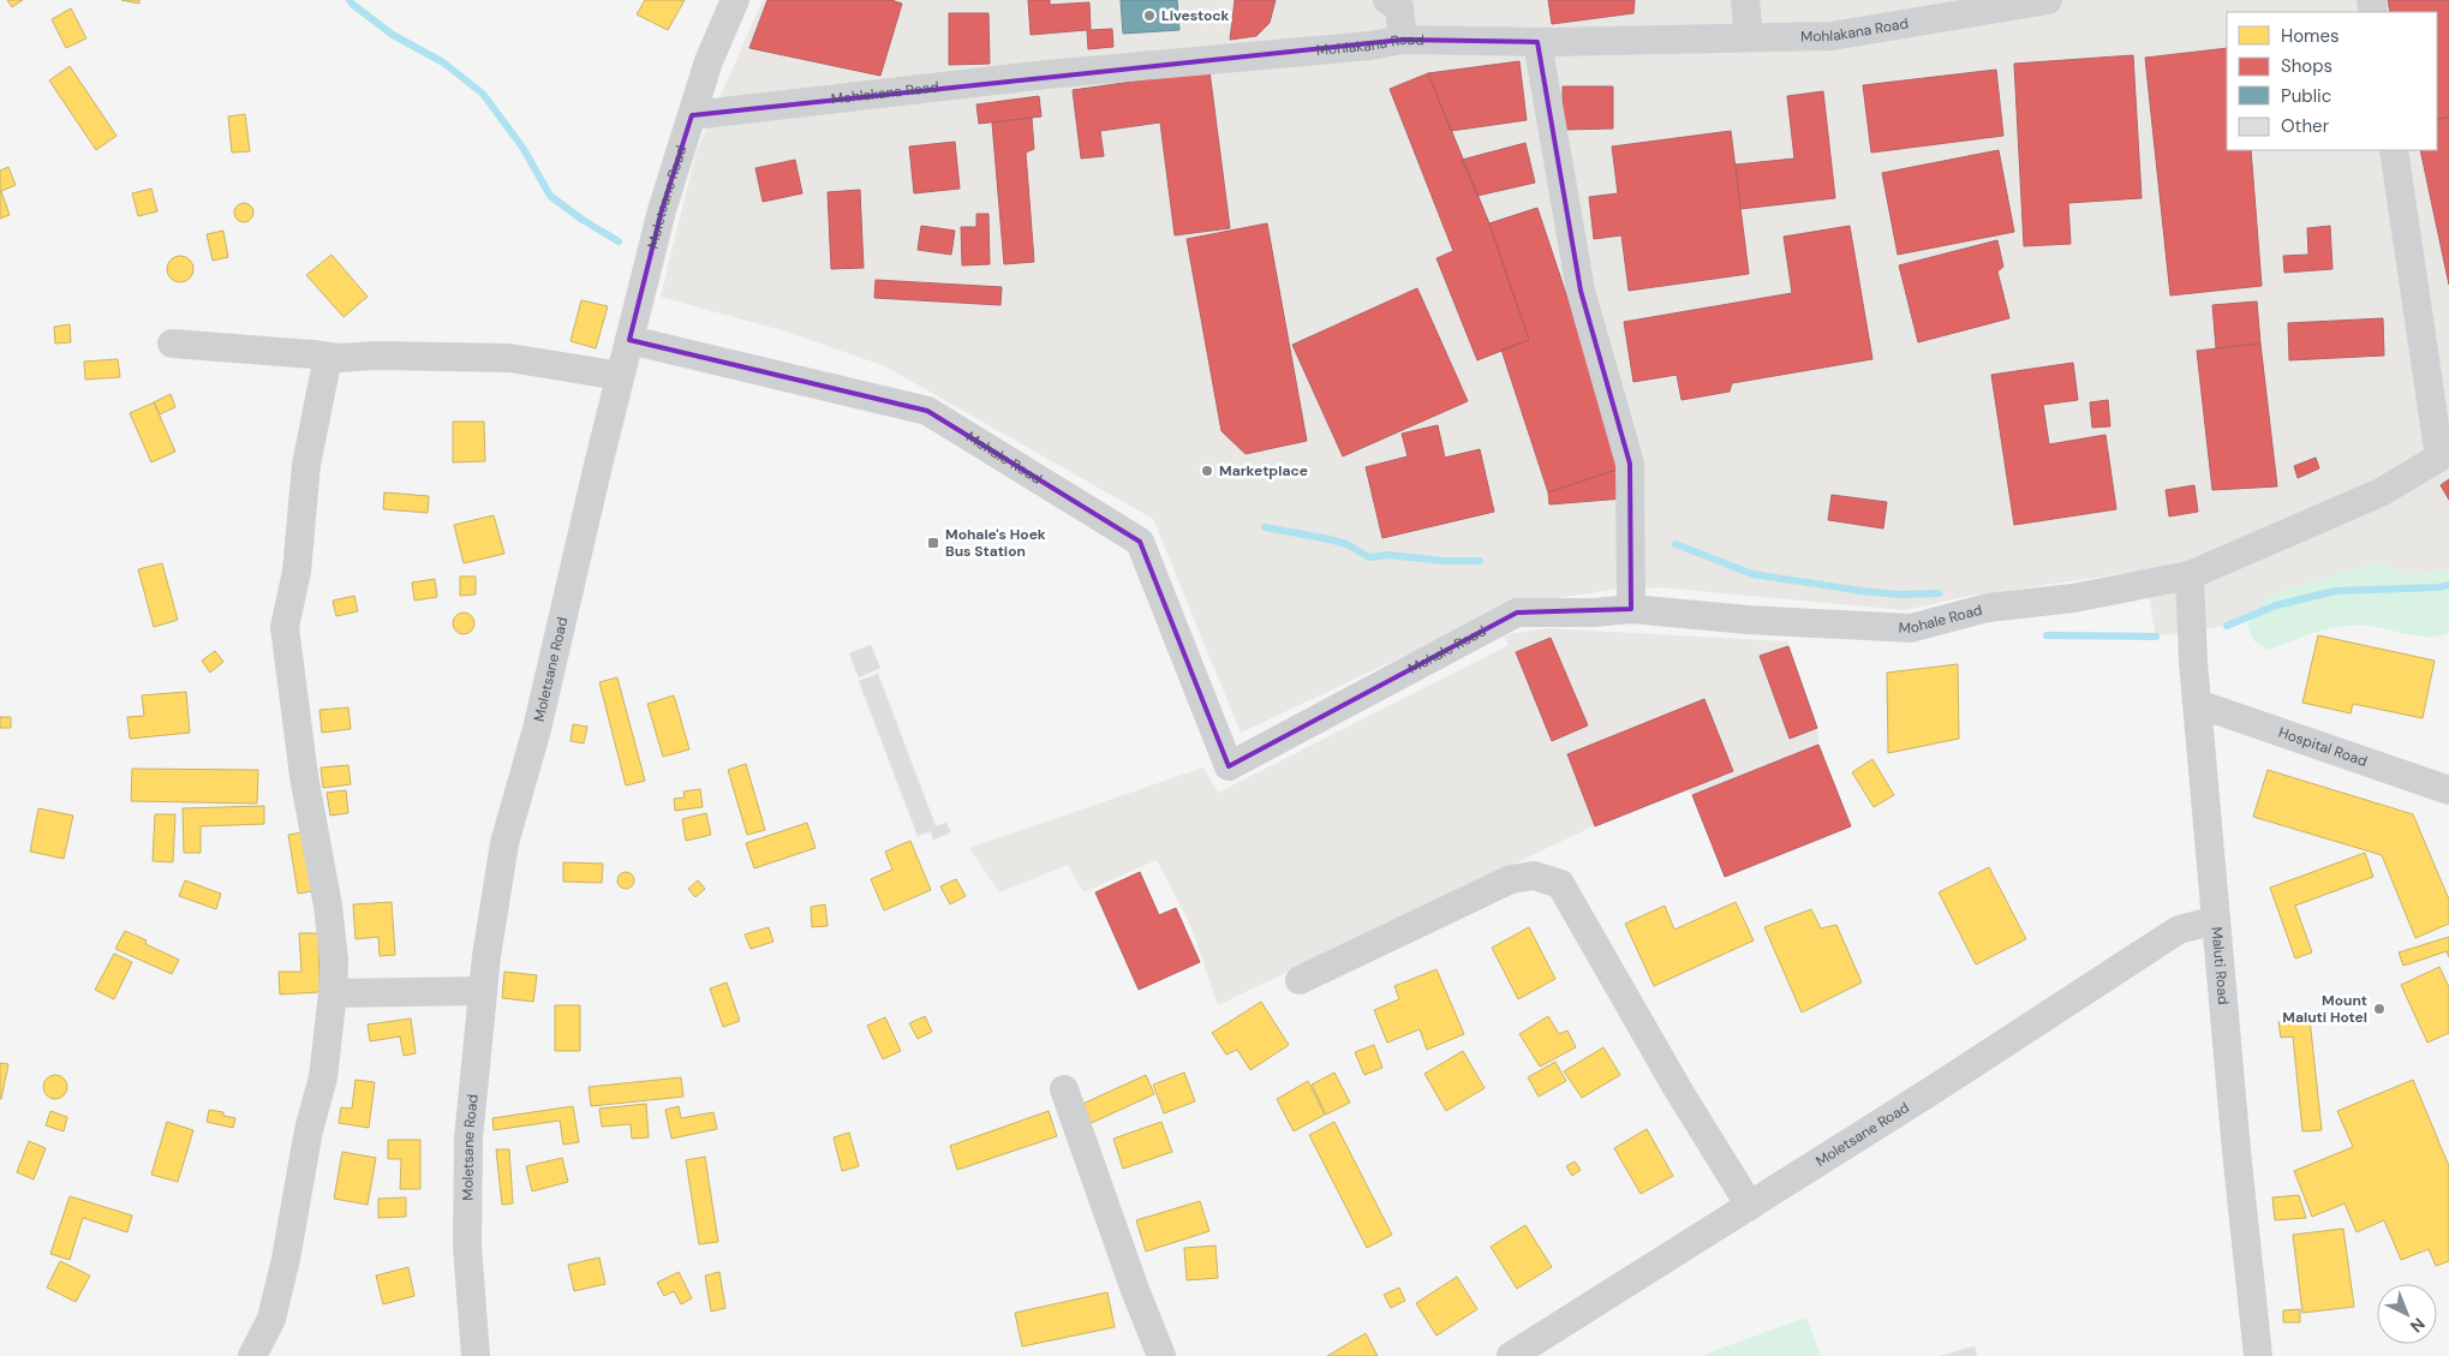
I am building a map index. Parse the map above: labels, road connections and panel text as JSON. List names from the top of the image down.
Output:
{
  "streets": {
    "street": [
      "Mohlakana Road",
      "Moletsane Road",
      "Mohale Road",
      "Hospital Road",
      "Maluti Road"
    ]
  },
  "crossings": [
    ["Mohlakana Road", "Moletsane Road"],
    ["Moletsane Road", "Mohale Road"],
    ["Moletsane Road", "Maluti Road"],
    ["Mohale Road", "Maluti Road"],
    ["Hospital Road", "Maluti Road"]
  ],
  "places": {
    "other": ["Livestock", "Marketplace", "Mount Maluti Hotel"],
    "transit": ["Mohale's Hoek Bus Station"]
  },
  "legend": [
    "Homes",
    "Shops",
    "Public",
    "Other"
  ],
  "north": "bottom right"
}
